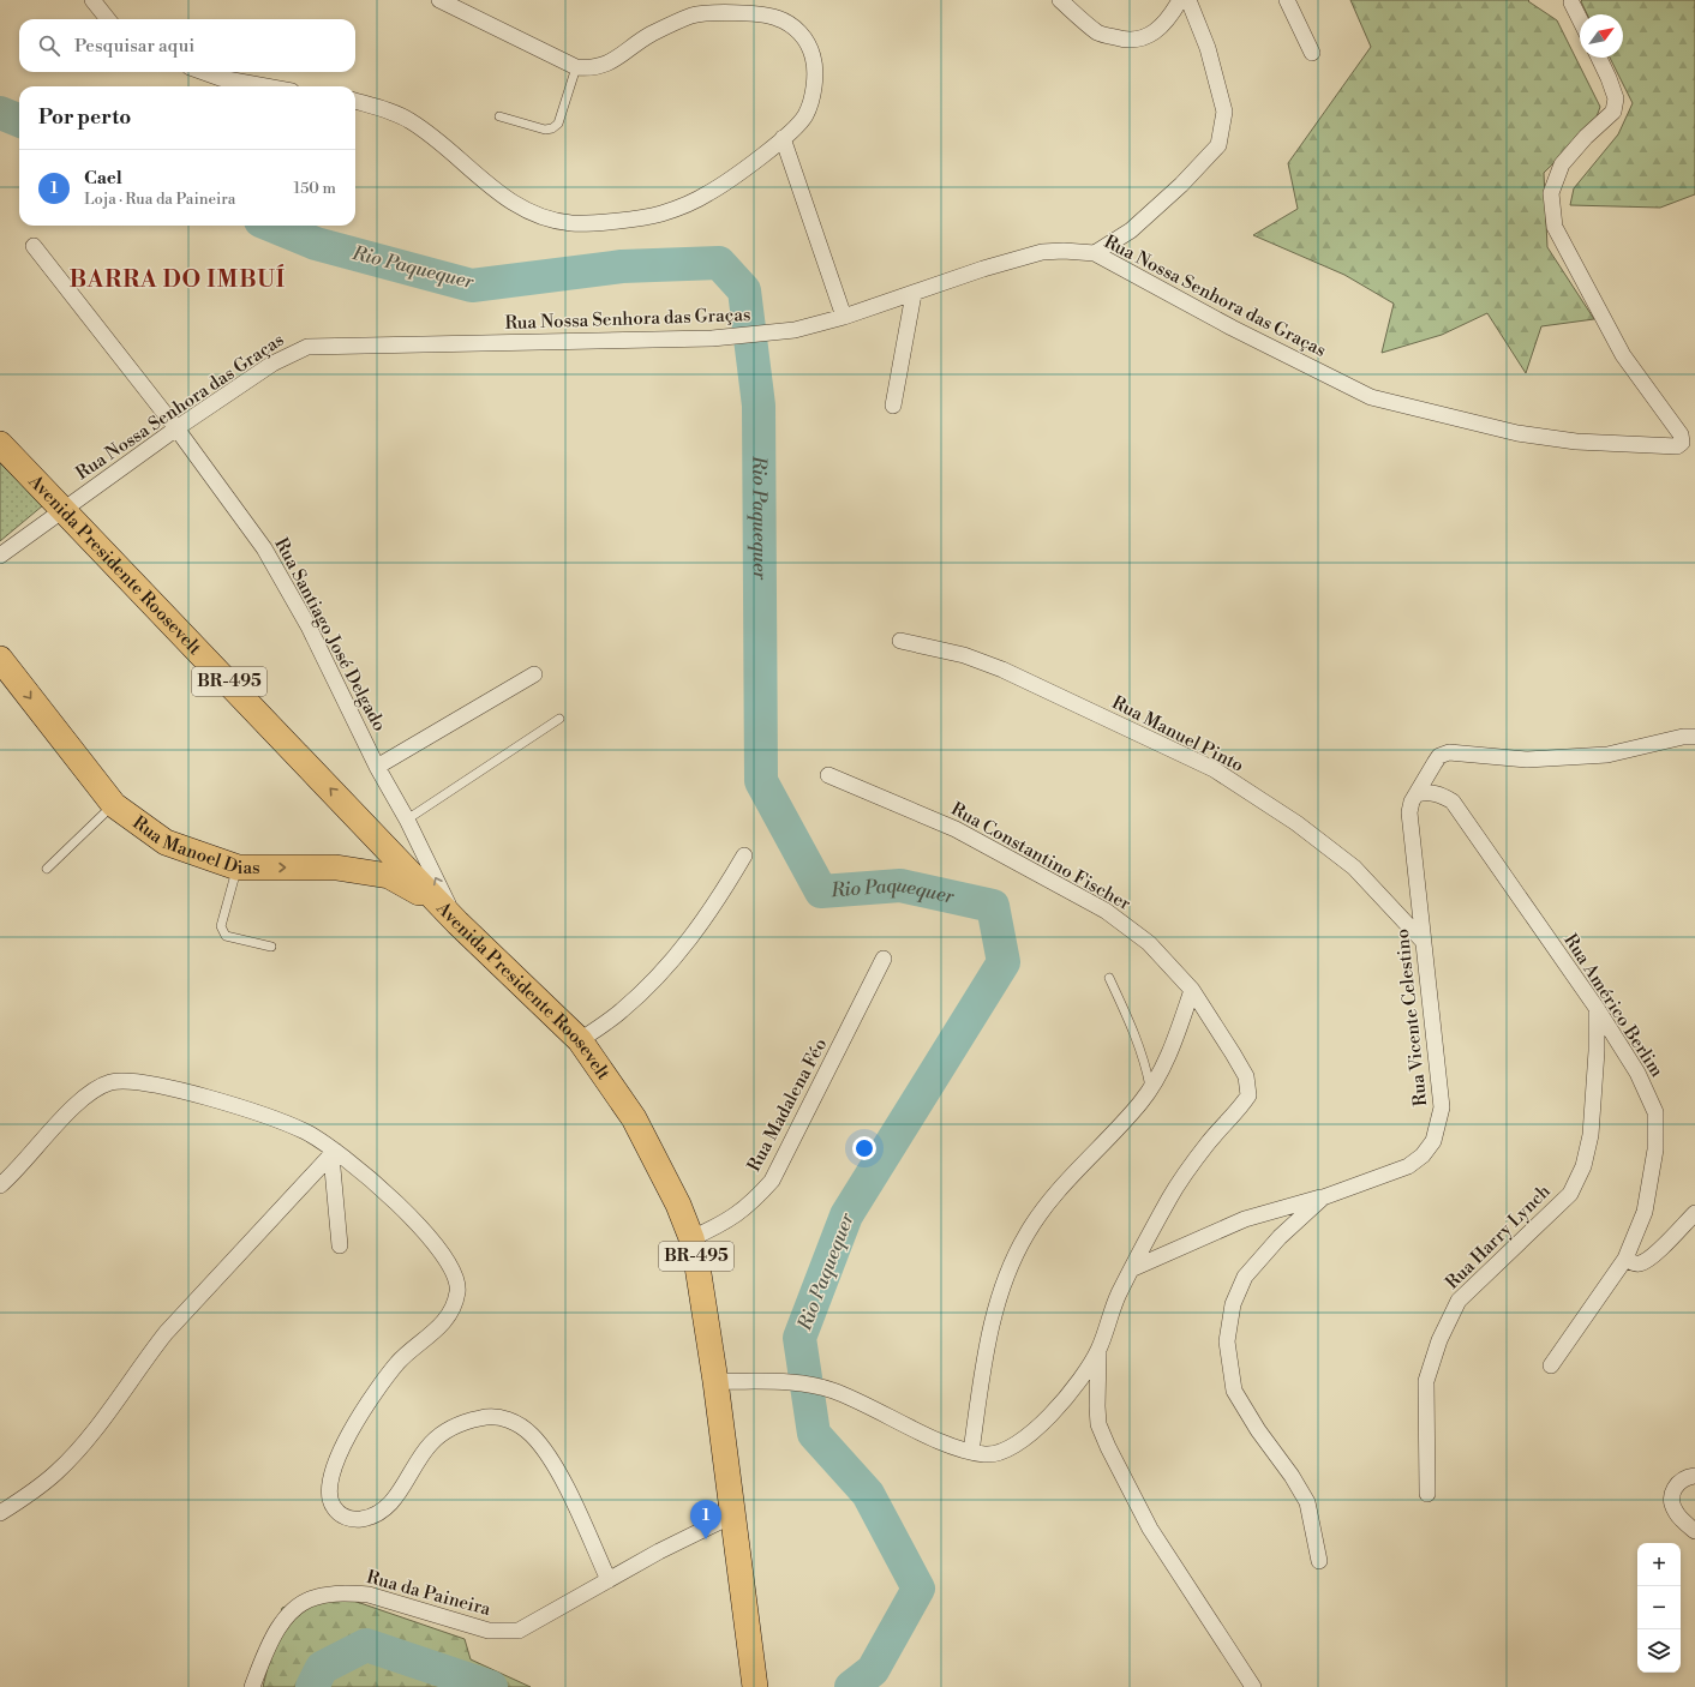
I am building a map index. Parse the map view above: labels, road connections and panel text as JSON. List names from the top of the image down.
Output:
{
  "streets": {
    "main road": ["Avenida Presidente Roosevelt", "BR-495", "Rua Manoel Dias"],
    "street": [
      "Rua Nossa Senhora das Graças",
      "Rua Santiago José Delgado",
      "Rua Manuel Pinto",
      "Rua Constantino Fischer",
      "Rua Américo Berlim",
      "Rua Vicente Celestino",
      "Rua Madalena Féo",
      "Rua Harry Lynch",
      "Rua da Paineira"
    ]
  },
  "crossings": [
    ["Rua Nossa Senhora das Graças", "Avenida Presidente Roosevelt"],
    ["Rua Nossa Senhora das Graças", "Rua Santiago José Delgado"],
    ["Avenida Presidente Roosevelt", "Rua Santiago José Delgado"],
    ["Avenida Presidente Roosevelt", "Rua Manoel Dias"],
    ["Avenida Presidente Roosevelt", "Rua Constantino Fischer"],
    ["Avenida Presidente Roosevelt", "Rua Madalena Féo"],
    ["Avenida Presidente Roosevelt", "Rua da Paineira"],
    ["Rua Santiago José Delgado", "Rua Manoel Dias"],
    ["Rua Manuel Pinto", "Rua Vicente Celestino"],
    ["Rua Constantino Fischer", "Rua Vicente Celestino"],
    ["Rua Américo Berlim", "Rua Vicente Celestino"],
    ["Rua Américo Berlim", "Rua Harry Lynch"]
  ],
  "one_way": ["Rua Manoel Dias"],
  "districts": ["BARRA DO IMBUÍ"],
  "water": ["Rio Paquequer"],
  "north": "top right",
  "page": {
    "search": "Pesquisar aqui",
    "heading": "Por perto",
    "list": [
      {
        "mark": "1",
        "name": "Cael",
        "note": "Loja · Rua da Paineira",
        "value": "150 m"
      }
    ],
    "pins": "1",
    "map_buttons": ["+", "−"]
  }
}
